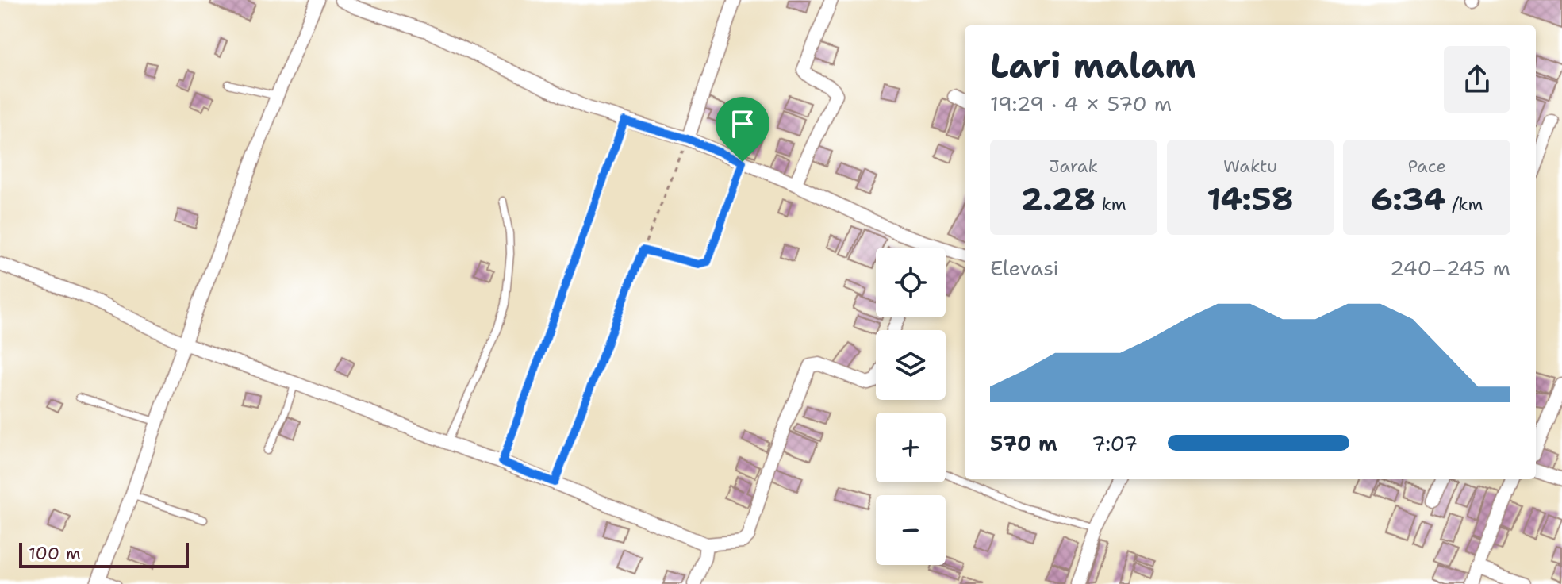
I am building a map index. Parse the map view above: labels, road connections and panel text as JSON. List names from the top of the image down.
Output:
{
  "scale_bar": "100 m",
  "page": {
    "heading": ["Lari malam", "19:29 · 4 × 570 m"],
    "stats": [
      ["Jarak", "2.28 km"],
      ["Waktu", "14:58"],
      ["Pace", "6:34 /km"]
    ],
    "chart": ["Elevasi", "240–245 m"],
    "map_buttons": ["+", "−"],
    "list": [
      {
        "name": "570 m",
        "note": "7:07"
      }
    ],
    "scale": "100 m"
  }
}
